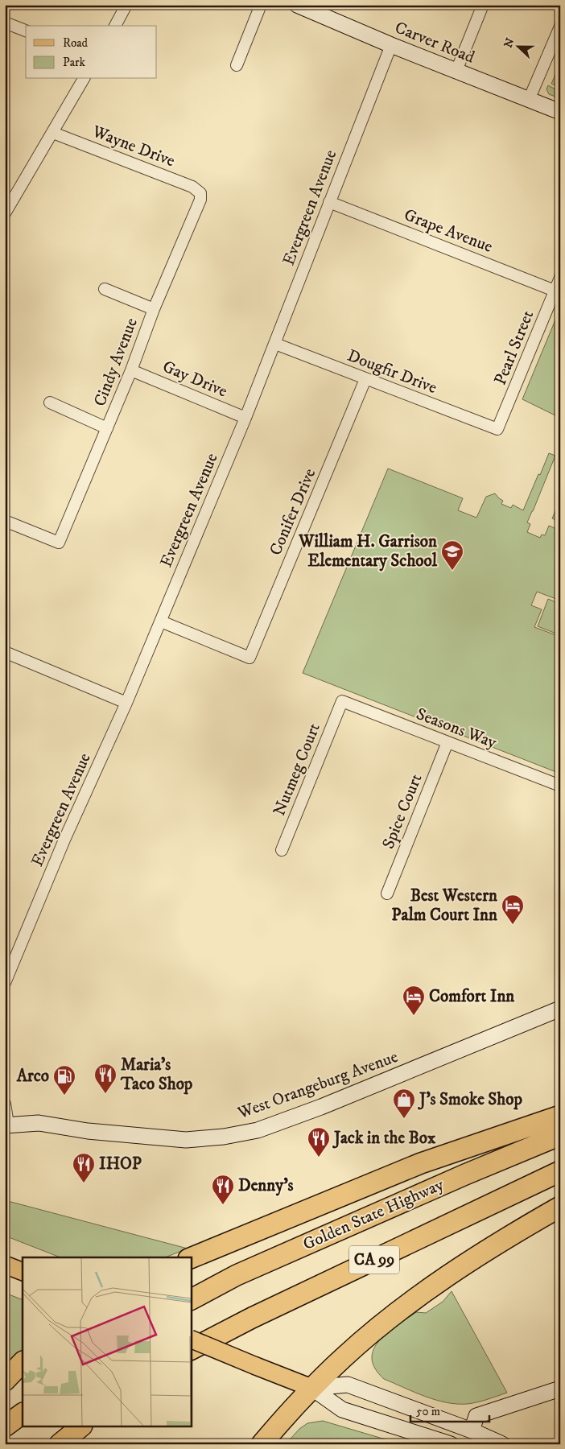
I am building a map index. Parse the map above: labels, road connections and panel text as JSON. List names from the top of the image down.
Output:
{
  "streets": {
    "highway": ["Golden State Highway", "CA 99"],
    "street": [
      "Carver Road",
      "Wayne Drive",
      "Evergreen Avenue",
      "Grape Avenue",
      "Pearl Street",
      "Cindy Avenue",
      "Dougfir Drive",
      "Gay Drive",
      "Conifer Drive",
      "Seasons Way",
      "Nutmeg Court",
      "Spice Court",
      "West Orangeburg Avenue"
    ]
  },
  "crossings": [
    ["Carver Road", "Evergreen Avenue"],
    ["Wayne Drive", "Cindy Avenue"],
    ["Evergreen Avenue", "Grape Avenue"],
    ["Evergreen Avenue", "Dougfir Drive"],
    ["Evergreen Avenue", "Gay Drive"],
    ["Evergreen Avenue", "Conifer Drive"],
    ["Grape Avenue", "Pearl Street"],
    ["Pearl Street", "Dougfir Drive"],
    ["Cindy Avenue", "Gay Drive"],
    ["Dougfir Drive", "Conifer Drive"],
    ["Seasons Way", "Nutmeg Court"],
    ["Seasons Way", "Spice Court"]
  ],
  "places": {
    "school or university": ["William H. Garrison Elementary School"],
    "hotel": ["Best Western Palm Court Inn", "Comfort Inn"],
    "restaurant": [
      "Maria's Taco Shop",
      "Jack in the Box",
      "IHOP",
      "Denny's"
    ],
    "fuel station": ["Arco"],
    "shop": ["J's Smoke Shop"]
  },
  "legend": ["Road", "Park"],
  "scale_bar": "50 m",
  "north": "left"
}
